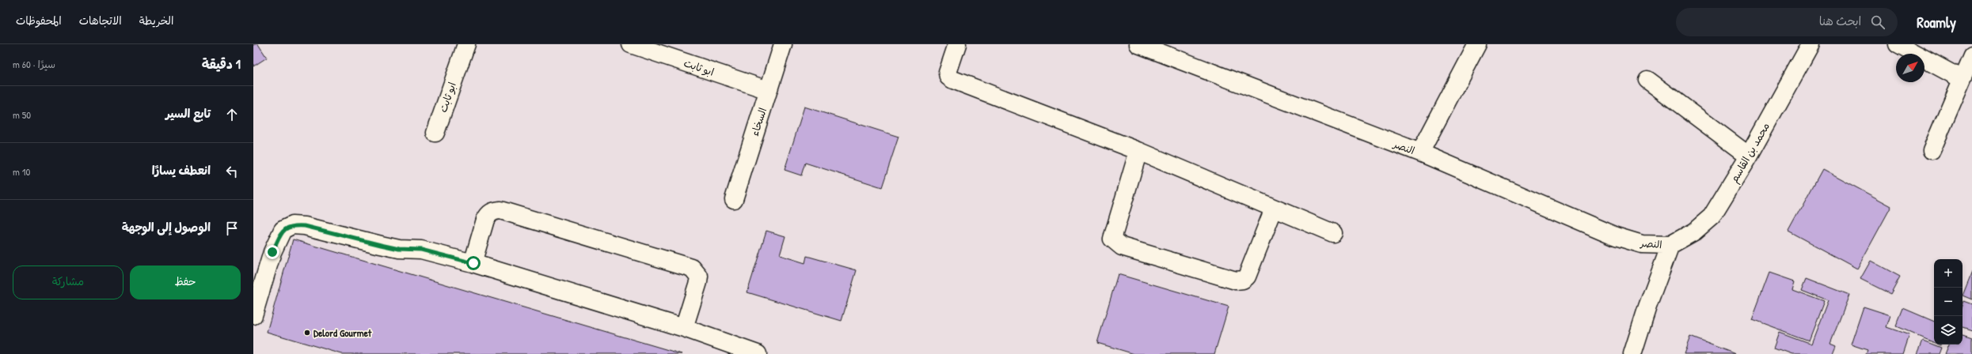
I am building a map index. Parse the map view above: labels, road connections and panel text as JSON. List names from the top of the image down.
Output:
{
  "streets": {
    "street": [
      "ابو ثابت",
      "السخاء",
      "النصر",
      "محمد بن القاسم"
    ]
  },
  "crossings": [
    ["ابو ثابت", "السخاء"],
    ["النصر", "محمد بن القاسم"]
  ],
  "places": ["Delord Gourmet"],
  "north": "top right",
  "page": {
    "header": "Roamly",
    "search": "ابحث هنا",
    "nav": ["الخريطة", "الاتجاهات", "المحفوظات"],
    "heading": ["1 دقيقة", "سيرًا · 60 m"],
    "list": [
      ["تابع السير", "50 m"],
      ["انعطف يسارًا", "10 m"],
      "الوصول إلى الوجهة"
    ],
    "buttons": ["حفظ", "مشاركة"],
    "map_buttons": ["+", "−"]
  }
}
